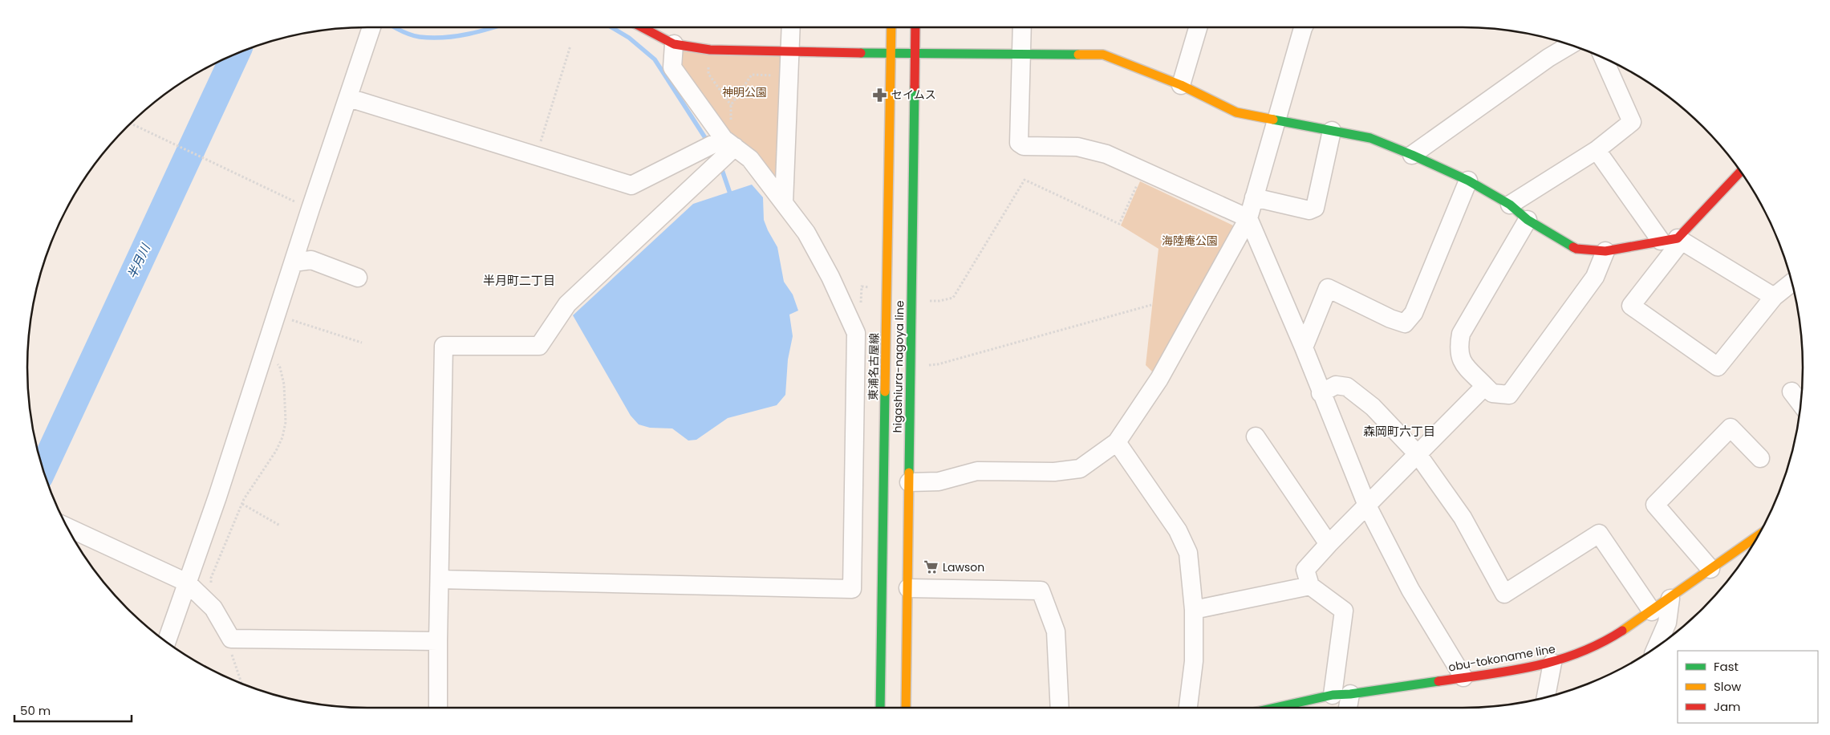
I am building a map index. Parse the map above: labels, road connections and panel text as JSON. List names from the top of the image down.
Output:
{
  "streets": {
    "main road": ["東浦名古屋線", "higashiura-nagoya line", "obu-tokoname line"]
  },
  "districts": ["半月町二丁目", "森岡町六丁目"],
  "water": ["半月川"],
  "parks": ["神明公園", "海陸庵公園"],
  "places": {
    "pharmacy": ["セイムス"],
    "supermarket": ["Lawson"]
  },
  "legend": ["Fast", "Slow", "Jam"],
  "scale_bar": "50 m"
}
